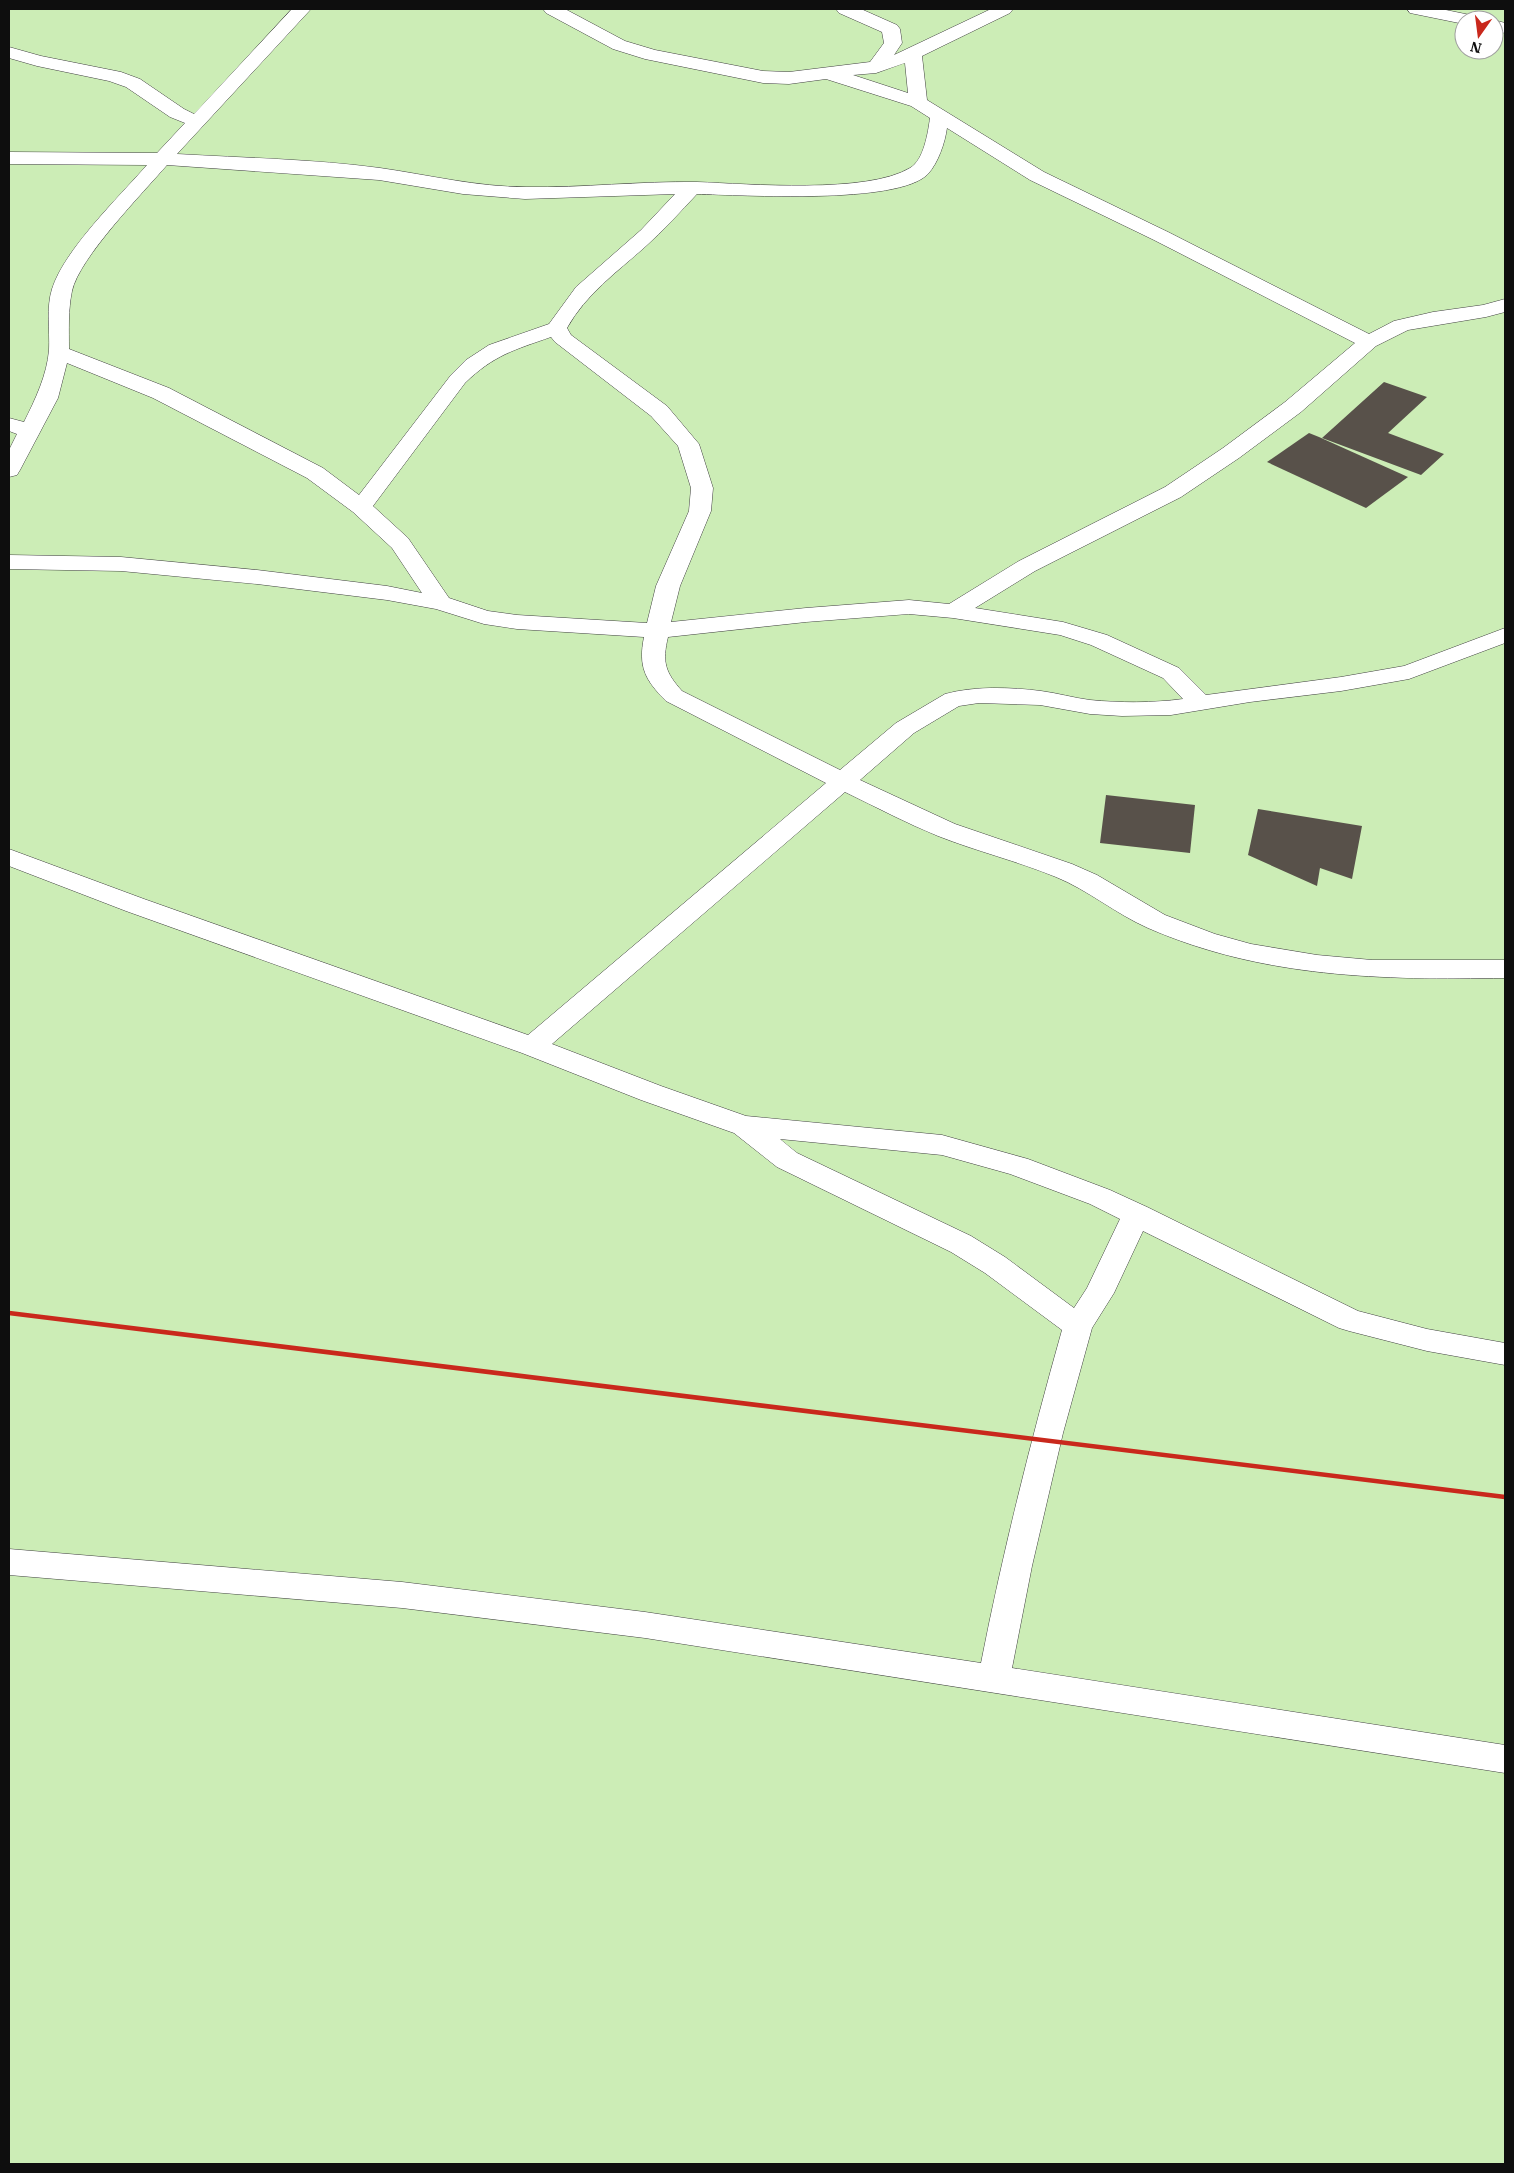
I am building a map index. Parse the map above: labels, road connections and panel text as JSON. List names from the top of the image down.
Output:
{
  "north": "bottom"
}
